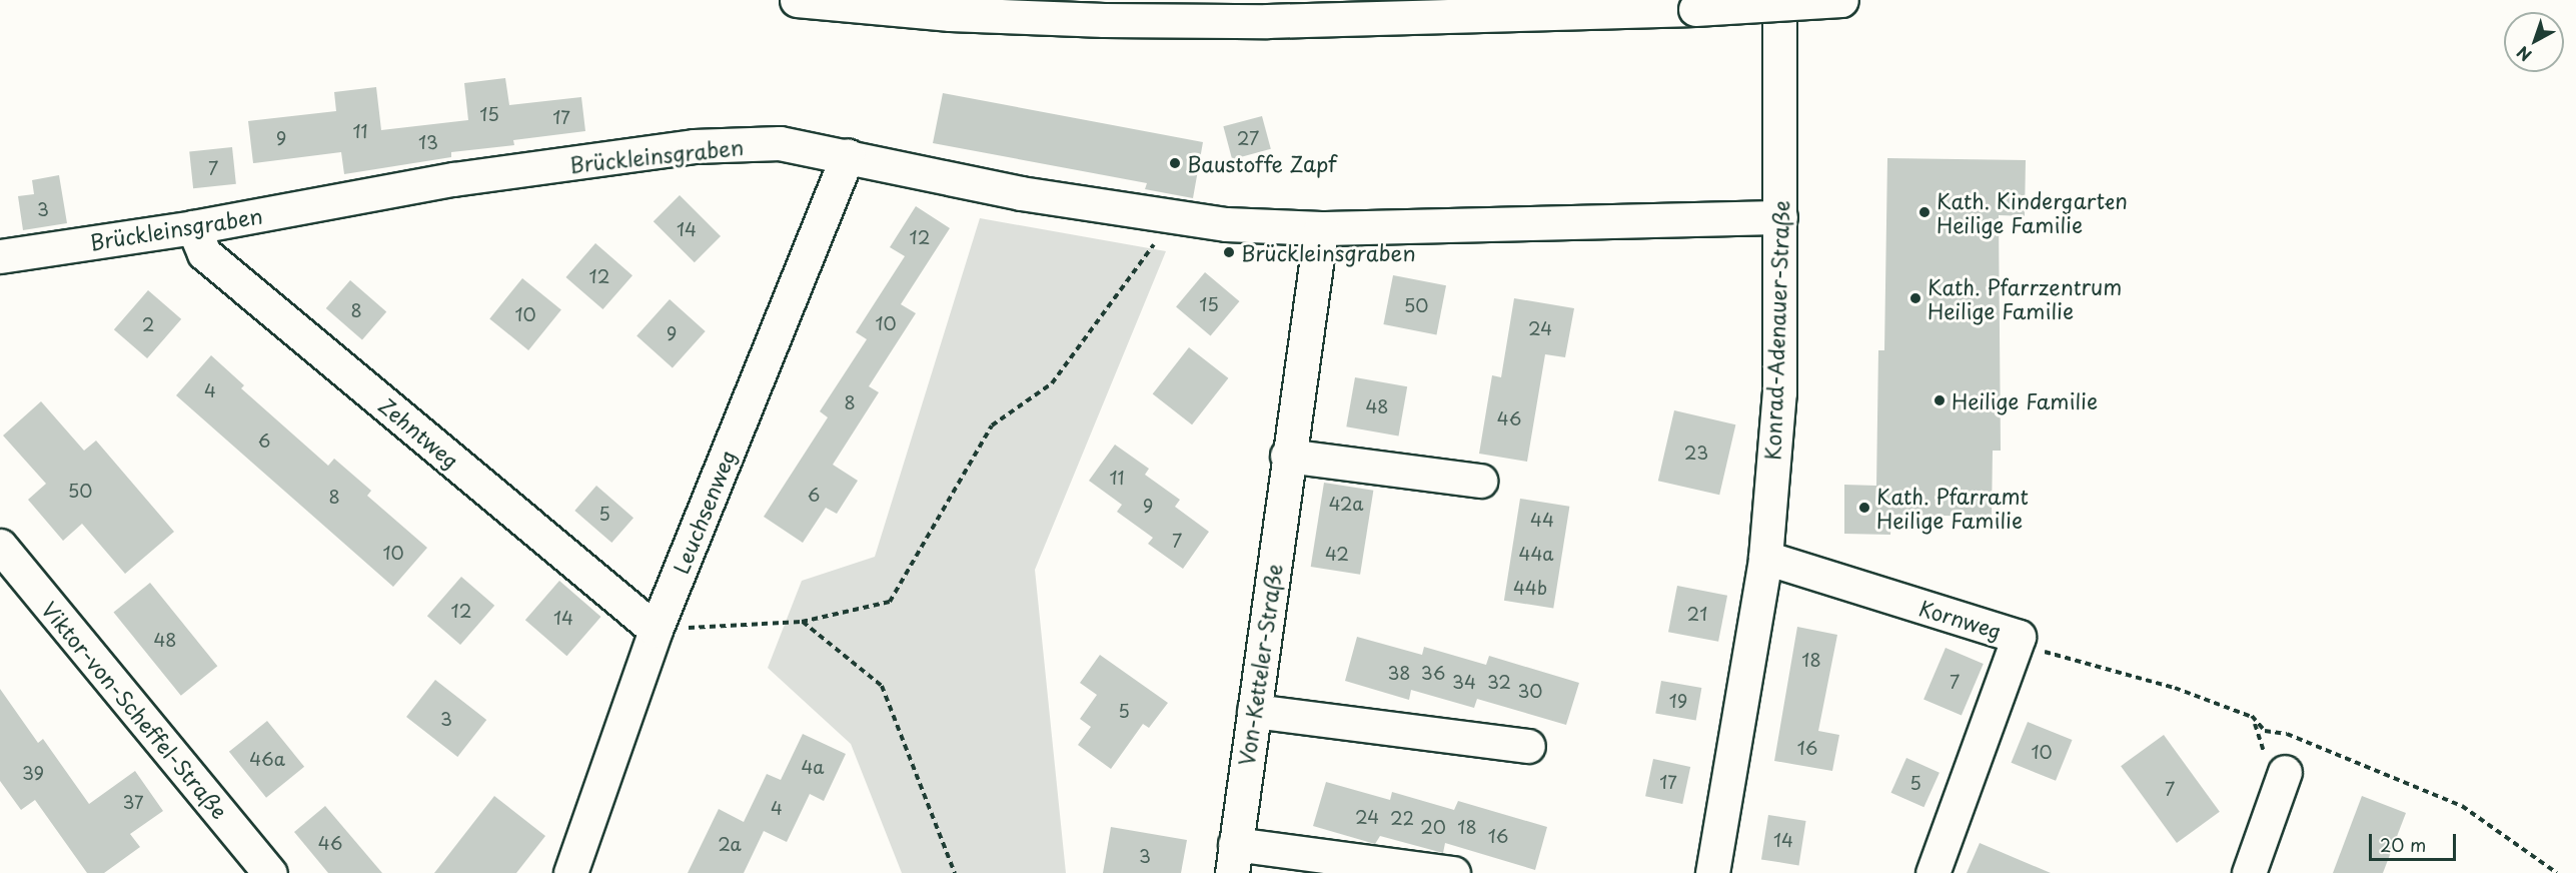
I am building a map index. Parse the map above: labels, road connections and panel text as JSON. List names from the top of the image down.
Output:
{
  "streets": {
    "main road": [
      "Brückleinsgraben",
      "Konrad-Adenauer-Straße",
      "Zehntweg",
      "Leuchsenweg",
      "Kornweg",
      "Von-Ketteler-Straße",
      "Viktor-von-Scheffel-Straße"
    ]
  },
  "crossings": [
    ["Brückleinsgraben", "Konrad-Adenauer-Straße"],
    ["Brückleinsgraben", "Zehntweg"],
    ["Brückleinsgraben", "Leuchsenweg"],
    ["Brückleinsgraben", "Von-Ketteler-Straße"],
    ["Konrad-Adenauer-Straße", "Kornweg"],
    ["Zehntweg", "Leuchsenweg"]
  ],
  "places": [
    "Baustoffe Zapf",
    "Kath. Kindergarten Heilige Familie",
    "Brückleinsgraben",
    "Kath. Pfarrzentrum Heilige Familie",
    "Heilige Familie",
    "Kath. Pfarramt Heilige Familie"
  ],
  "house_numbers": [
    "15",
    "17",
    "11",
    "9",
    "27",
    "13",
    "7",
    "3",
    "14",
    "12",
    "12",
    "15",
    "50",
    "8",
    "10",
    "10",
    "2",
    "24",
    "9",
    "4",
    "8",
    "48",
    "46",
    "6",
    "23",
    "11",
    "50",
    "6",
    "8",
    "42a",
    "9",
    "5",
    "44",
    "7",
    "10",
    "42",
    "44a",
    "44b",
    "12",
    "21",
    "14",
    "48",
    "18",
    "38",
    "36",
    "34",
    "32",
    "7",
    "30",
    "19",
    "5",
    "3",
    "16",
    "10",
    "46a",
    "4a",
    "39",
    "17",
    "5",
    "7",
    "37",
    "4",
    "24",
    "22",
    "20",
    "18",
    "16",
    "14",
    "46",
    "2a",
    "3"
  ],
  "scale_bar": "20 m",
  "north": "bottom left"
}
